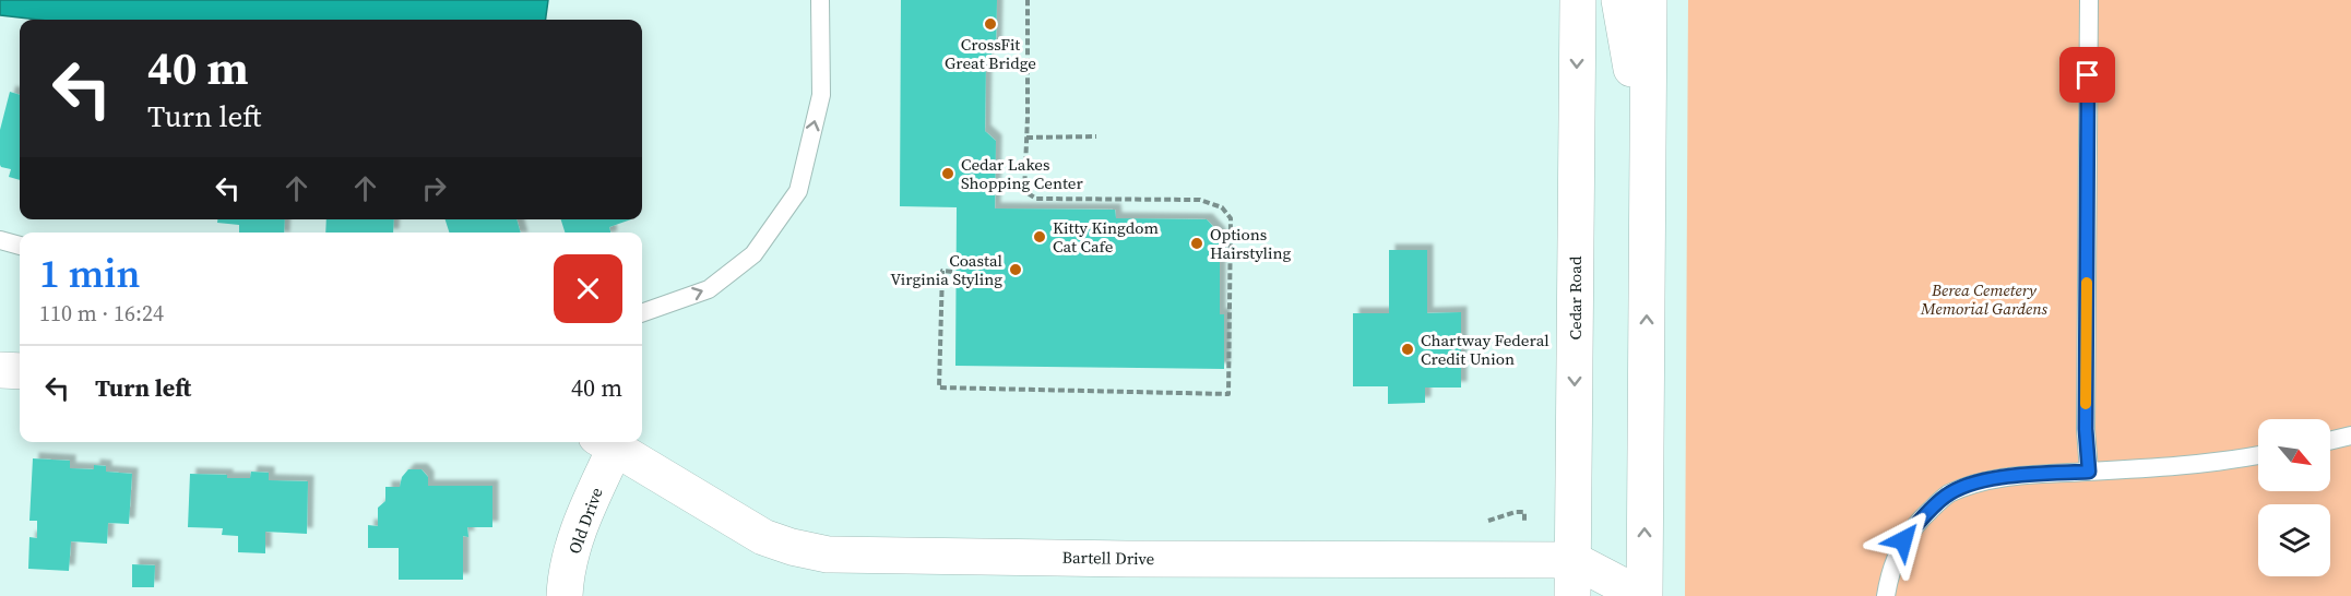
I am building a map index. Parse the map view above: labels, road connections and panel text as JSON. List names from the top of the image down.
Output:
{
  "streets": {
    "main road": ["Cedar Road", "Old Drive", "Bartell Drive"]
  },
  "crossings": [
    ["Cedar Road", "Bartell Drive"],
    ["Old Drive", "Bartell Drive"]
  ],
  "parks": ["Berea Cemetery Memorial Gardens"],
  "places": [
    "CrossFit Great Bridge",
    "Cedar Lakes Shopping Center",
    "Kitty Kingdom Cat Cafe",
    "Options Hairstyling",
    "Coastal Virginia Styling",
    "Chartway Federal Credit Union"
  ],
  "north": "bottom right",
  "page": {
    "turn": ["40 m", "Turn left"],
    "heading": ["1 min", "110 m · 16:24"],
    "list": [
      {
        "name": "Turn left",
        "value": "40 m"
      }
    ]
  }
}
